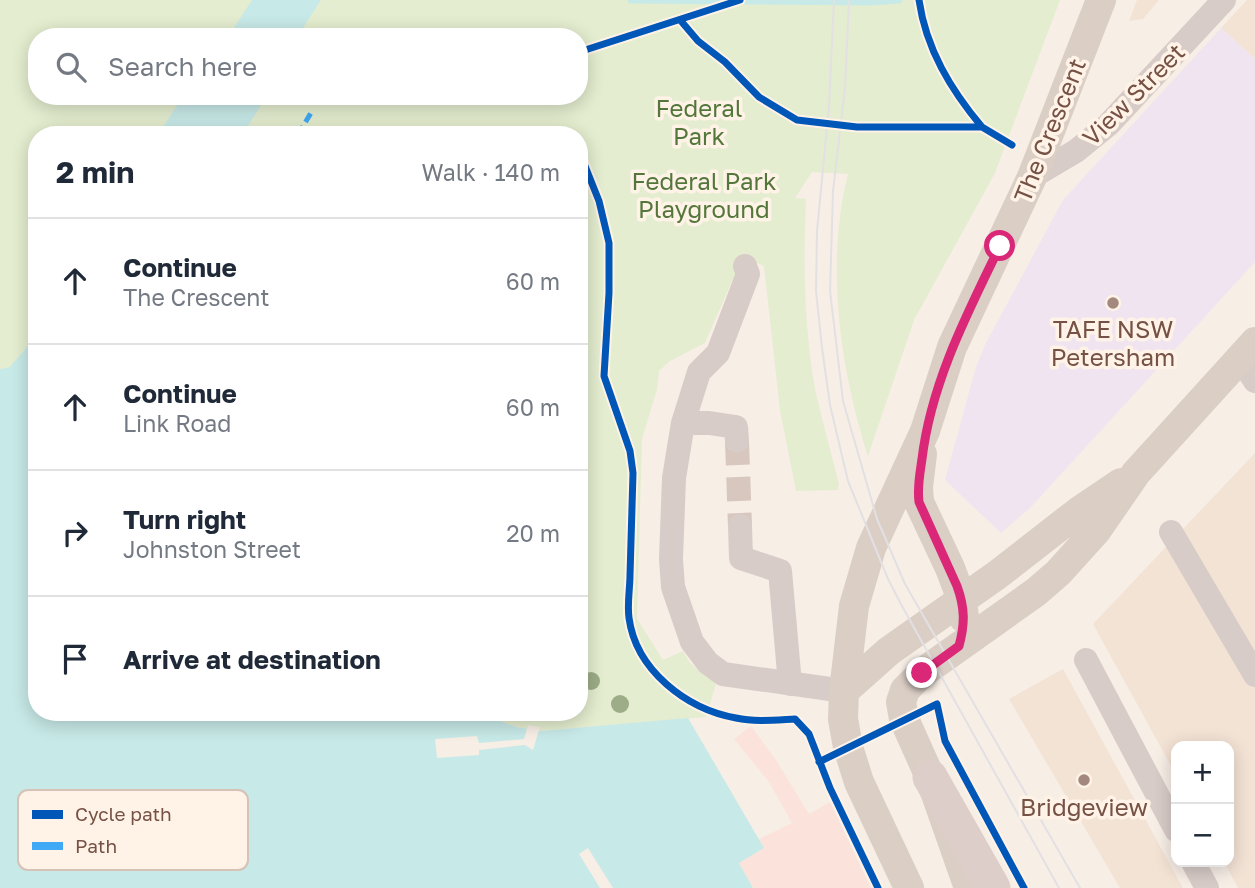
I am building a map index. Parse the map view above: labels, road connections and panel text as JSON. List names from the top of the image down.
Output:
{
  "streets": {
    "main road": ["The Crescent"],
    "street": ["View Street"]
  },
  "crossings": [
    ["View Street", "The Crescent"]
  ],
  "parks": ["Federal Park", "Federal Park Playground"],
  "places": ["TAFE NSW Petersham", "Bridgeview"],
  "legend": ["Cycle path", "Path"],
  "page": {
    "search": "Search here",
    "heading": ["2 min", "Walk · 140 m"],
    "list": [
      ["Continue", "The Crescent", "60 m"],
      ["Continue", "Link Road", "60 m"],
      ["Turn right", "Johnston Street", "20 m"],
      "Arrive at destination"
    ],
    "map_buttons": ["+", "−"]
  }
}
